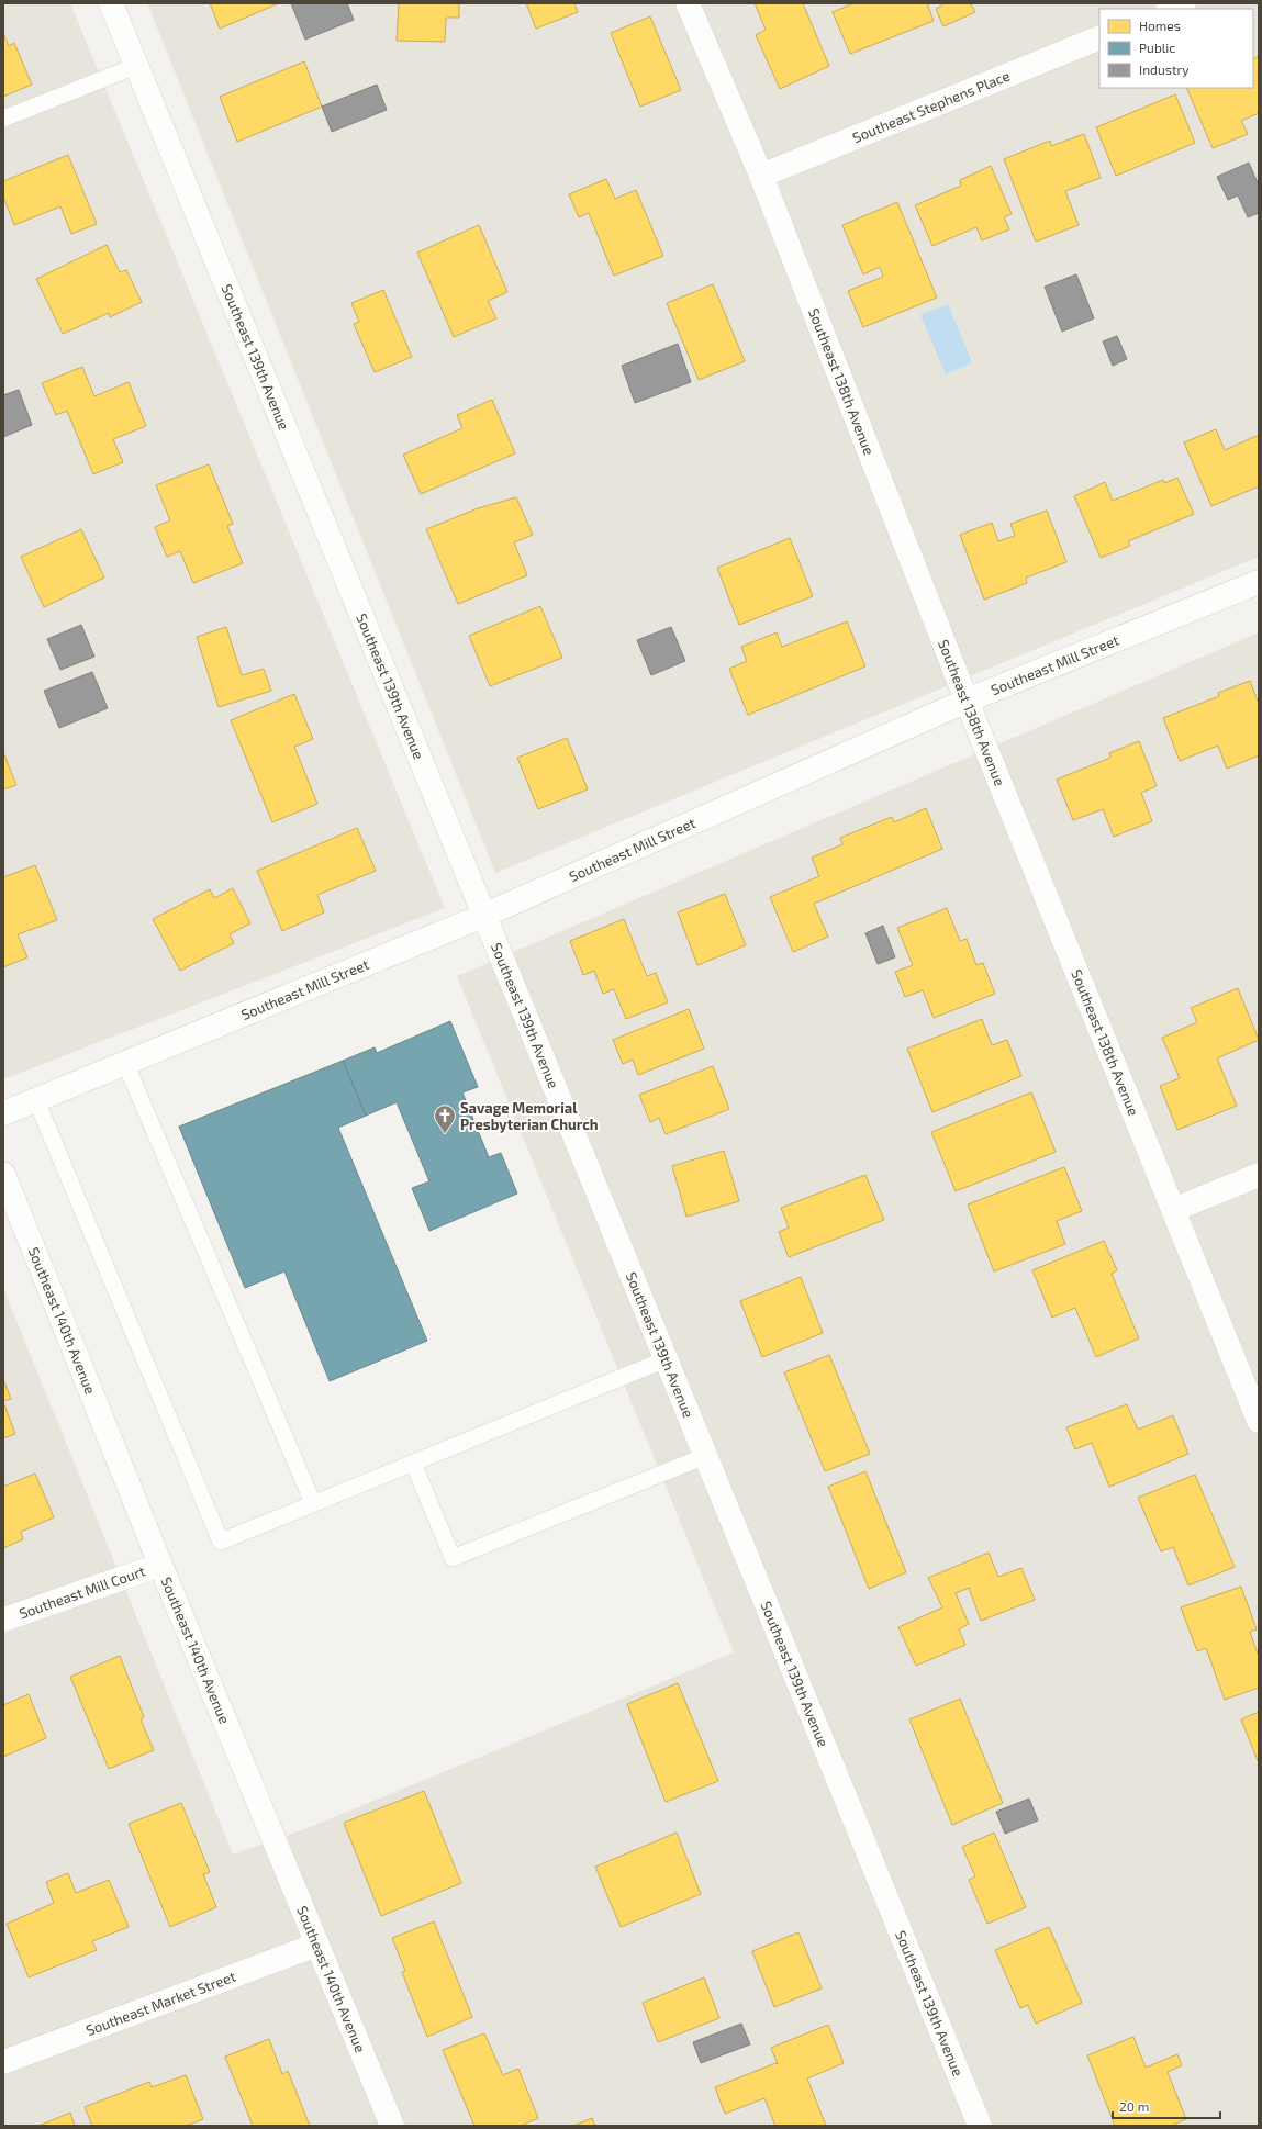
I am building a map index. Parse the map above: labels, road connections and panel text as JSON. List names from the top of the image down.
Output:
{
  "streets": {
    "street": [
      "Southeast Stephens Place",
      "Southeast 139th Avenue",
      "Southeast 138th Avenue",
      "Southeast Mill Street",
      "Southeast 140th Avenue",
      "Southeast Mill Court",
      "Southeast Market Street"
    ]
  },
  "crossings": [
    ["Southeast Stephens Place", "Southeast 138th Avenue"],
    ["Southeast 139th Avenue", "Southeast Mill Street"],
    ["Southeast 138th Avenue", "Southeast Mill Street"],
    ["Southeast 140th Avenue", "Southeast Mill Court"],
    ["Southeast 140th Avenue", "Southeast Market Street"]
  ],
  "places": {
    "church": ["Savage Memorial Presbyterian Church"]
  },
  "legend": ["Homes", "Public", "Industry"],
  "scale_bar": "20 m"
}
